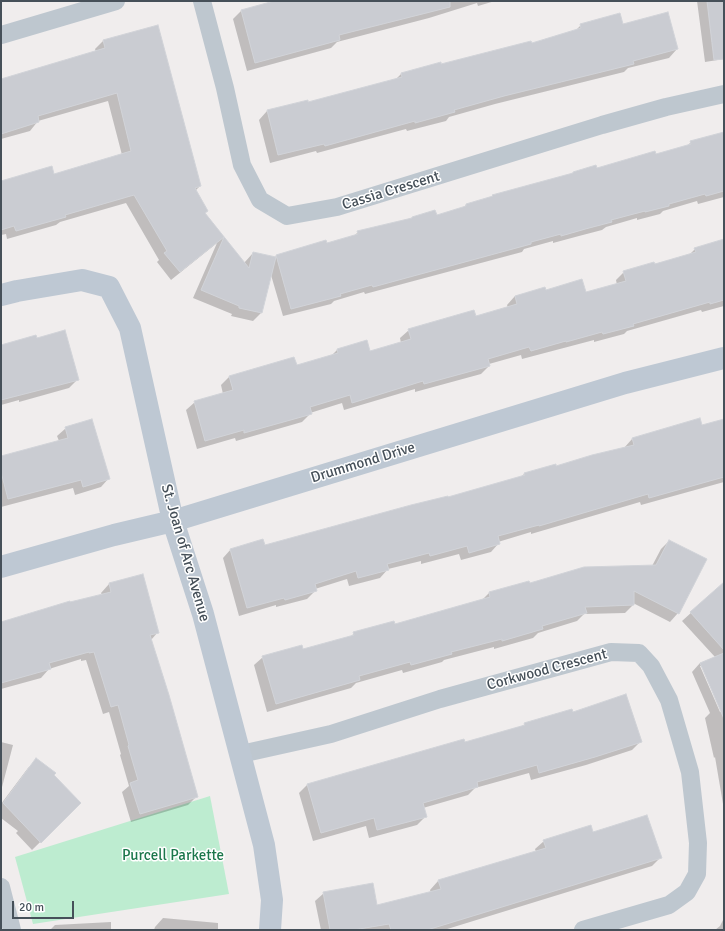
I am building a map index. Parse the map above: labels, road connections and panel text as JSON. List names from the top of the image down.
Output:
{
  "streets": {
    "street": [
      "Cassia Crescent",
      "Drummond Drive",
      "St. Joan of Arc Avenue",
      "Corkwood Crescent"
    ]
  },
  "crossings": [
    ["Drummond Drive", "St. Joan of Arc Avenue"],
    ["St. Joan of Arc Avenue", "Corkwood Crescent"]
  ],
  "parks": ["Purcell Parkette"],
  "scale_bar": "20 m"
}
